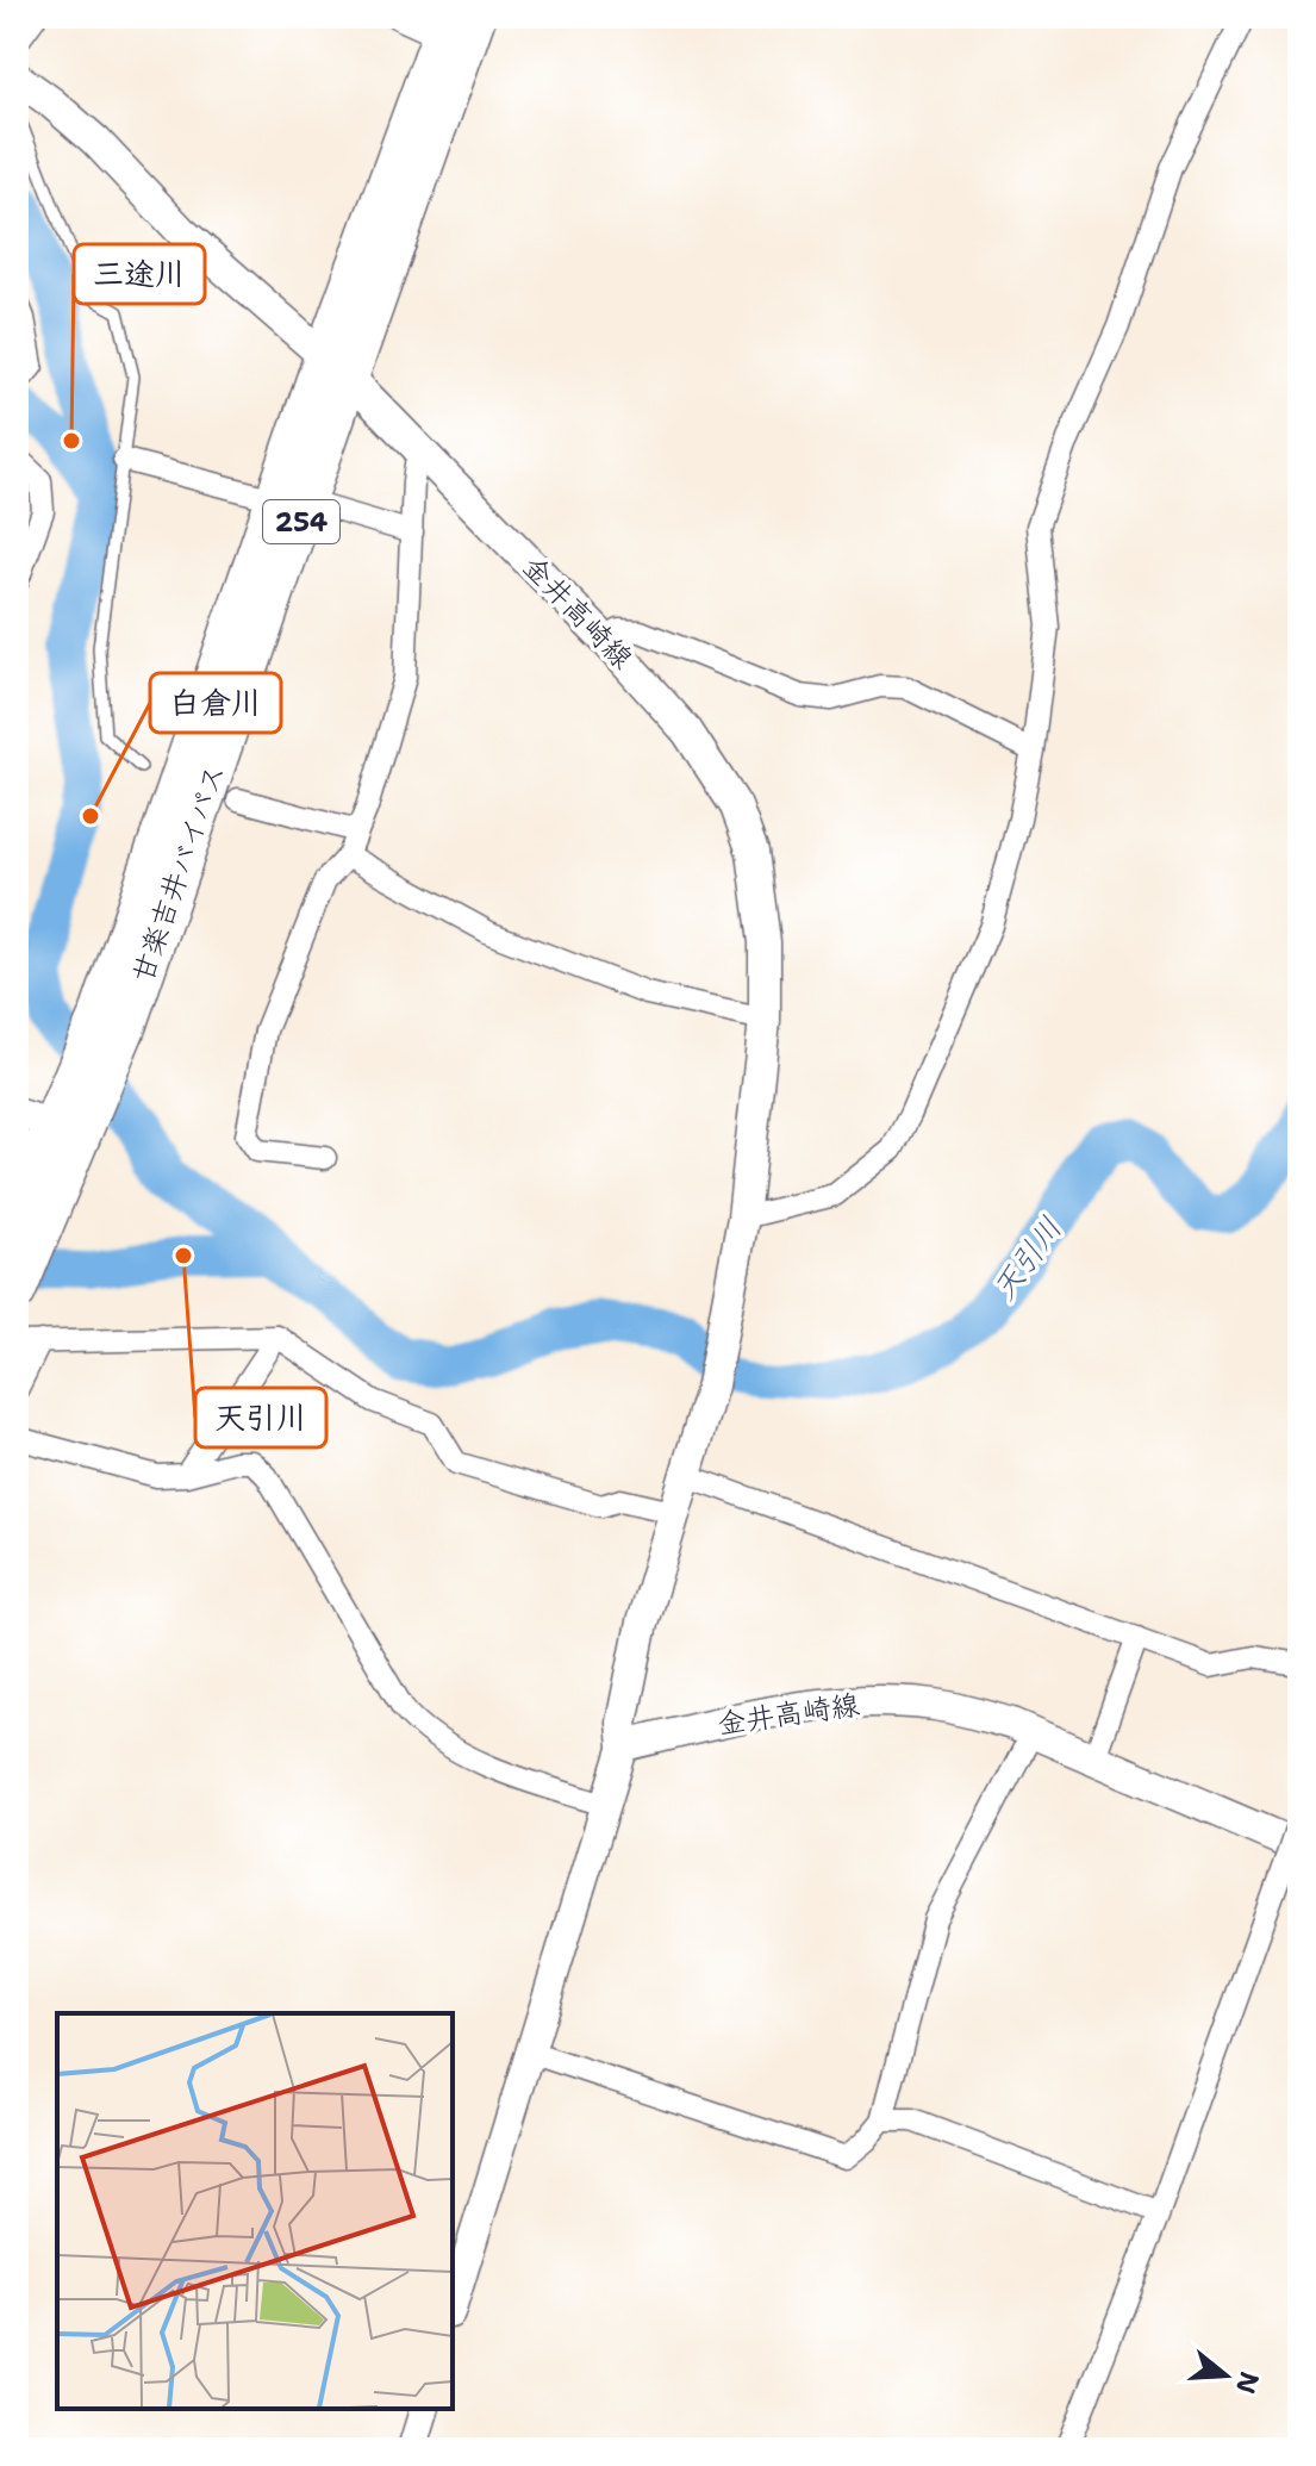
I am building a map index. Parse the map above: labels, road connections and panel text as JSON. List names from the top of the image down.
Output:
{
  "streets": {
    "highway": ["254", "甘楽吉井バイパス"],
    "main road": ["金井高崎線"]
  },
  "crossings": [
    ["金井高崎線", "甘楽吉井バイパス"]
  ],
  "water": ["天引川"],
  "places": ["三途川", "白倉川", "天引川"],
  "north": "right"
}
